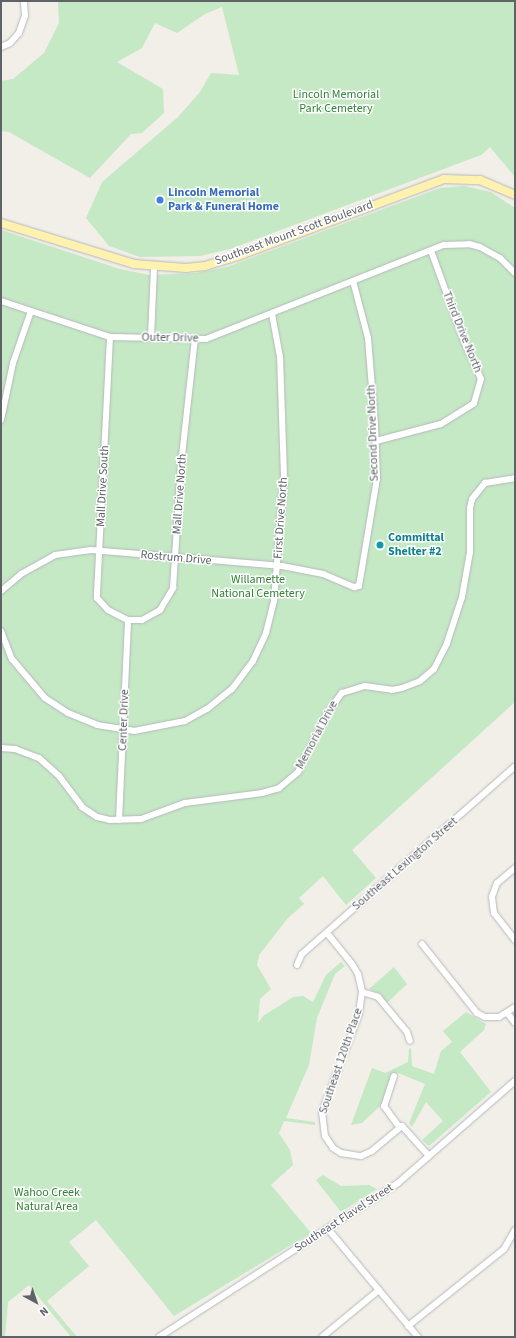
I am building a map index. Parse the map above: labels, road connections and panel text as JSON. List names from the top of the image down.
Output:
{
  "streets": {
    "main road": ["Southeast Mount Scott Boulevard"],
    "street": [
      "Third Drive North",
      "Outer Drive",
      "Second Drive North",
      "Mall Drive South",
      "Mall Drive North",
      "First Drive North",
      "Rostrum Drive",
      "Center Drive",
      "Memorial Drive",
      "Southeast Lexington Street",
      "Southeast 120th Place",
      "Southeast Flavel Street"
    ]
  },
  "crossings": [
    ["Third Drive North", "Outer Drive"],
    ["Third Drive North", "Second Drive North"],
    ["Outer Drive", "Second Drive North"],
    ["Outer Drive", "Mall Drive South"],
    ["Outer Drive", "Mall Drive North"],
    ["Outer Drive", "First Drive North"],
    ["Second Drive North", "Rostrum Drive"],
    ["Mall Drive South", "Mall Drive North"],
    ["Mall Drive South", "Rostrum Drive"],
    ["Mall Drive South", "Center Drive"],
    ["Mall Drive North", "Rostrum Drive"],
    ["Mall Drive North", "Center Drive"],
    ["First Drive North", "Rostrum Drive"],
    ["First Drive North", "Center Drive"],
    ["Center Drive", "Memorial Drive"],
    ["Southeast Lexington Street", "Southeast 120th Place"]
  ],
  "parks": ["Lincoln Memorial Park Cemetery", "Willamette National Cemetery", "Wahoo Creek Natural Area"],
  "places": ["Lincoln Memorial Park & Funeral Home", "Committal Shelter #2"],
  "north": "bottom right"
}
